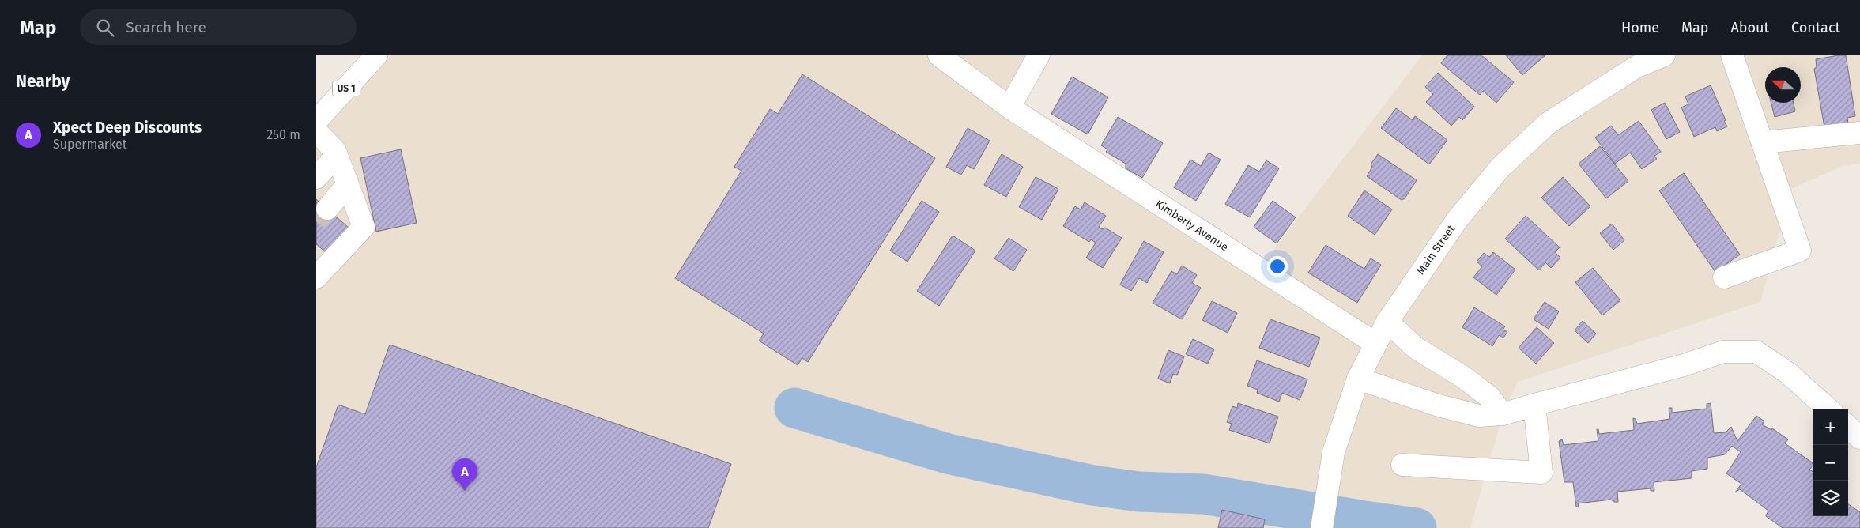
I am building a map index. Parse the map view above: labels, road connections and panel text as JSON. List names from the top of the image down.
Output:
{
  "streets": {
    "main road": ["US 1", "Kimberly Avenue", "Main Street"]
  },
  "crossings": [
    ["Kimberly Avenue", "Main Street"]
  ],
  "north": "left",
  "page": {
    "header": "Map",
    "search": "Search here",
    "nav": [
      "Home",
      "Map",
      "About",
      "Contact"
    ],
    "heading": "Nearby",
    "list": [
      {
        "mark": "A",
        "name": "Xpect Deep Discounts",
        "note": "Supermarket",
        "value": "250 m"
      }
    ],
    "map_buttons": ["+", "−"],
    "pins": "A"
  }
}
